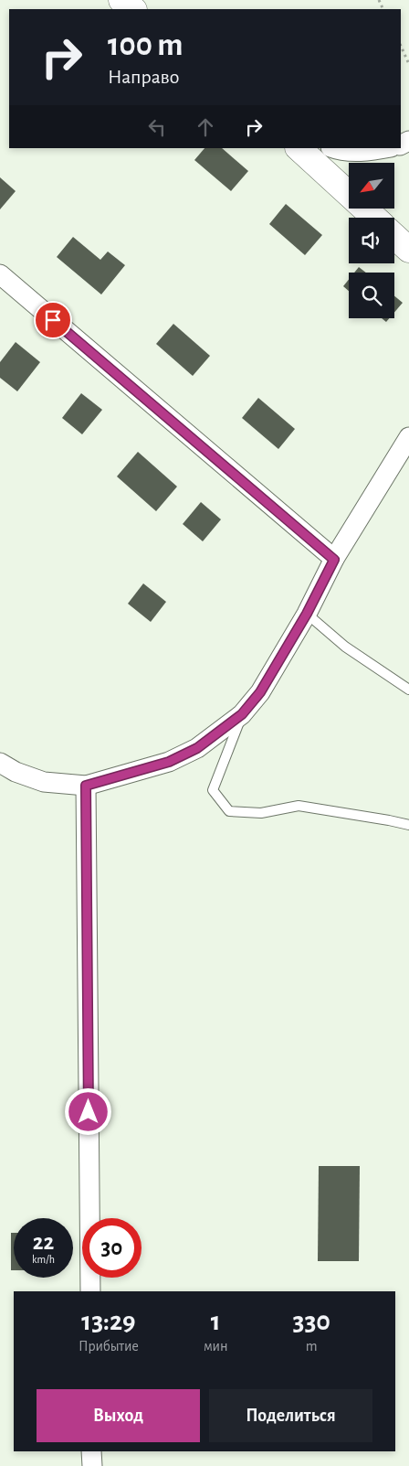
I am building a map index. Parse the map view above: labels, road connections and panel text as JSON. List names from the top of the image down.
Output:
{
  "north": "bottom left",
  "page": {
    "turn": ["100 m", "Направо"],
    "speed": "22 km/h",
    "limit": "30",
    "eta": [
      "13:29",
      "Прибытие",
      "1",
      "мин",
      "330",
      "m"
    ],
    "buttons": ["Выход", "Поделиться"]
  }
}
